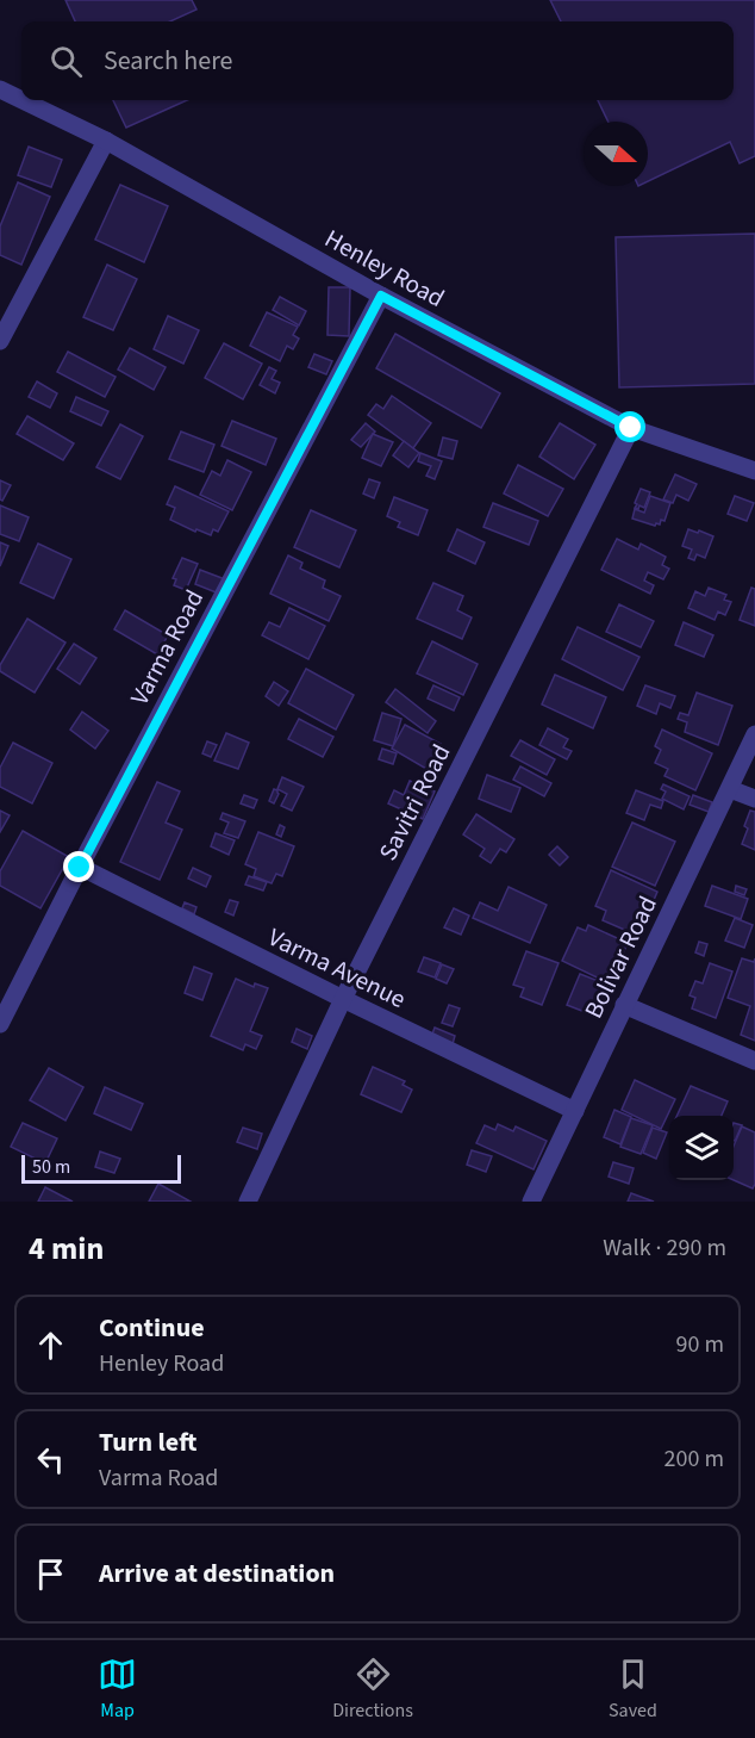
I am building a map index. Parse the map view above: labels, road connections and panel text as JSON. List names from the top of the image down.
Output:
{
  "streets": {
    "street": [
      "Henley Road",
      "Varma Road",
      "Savitri Road",
      "Bolivar Road",
      "Varma Avenue"
    ]
  },
  "crossings": [
    ["Henley Road", "Varma Road"],
    ["Henley Road", "Savitri Road"],
    ["Varma Road", "Varma Avenue"],
    ["Savitri Road", "Varma Avenue"],
    ["Bolivar Road", "Varma Avenue"]
  ],
  "scale_bar": "50 m",
  "north": "right",
  "page": {
    "search": "Search here",
    "scale": "50 m",
    "heading": ["4 min", "Walk · 290 m"],
    "list": [
      ["Continue", "Henley Road", "90 m"],
      ["Turn left", "Varma Road", "200 m"],
      "Arrive at destination"
    ],
    "nav": ["Map", "Directions", "Saved"]
  }
}
